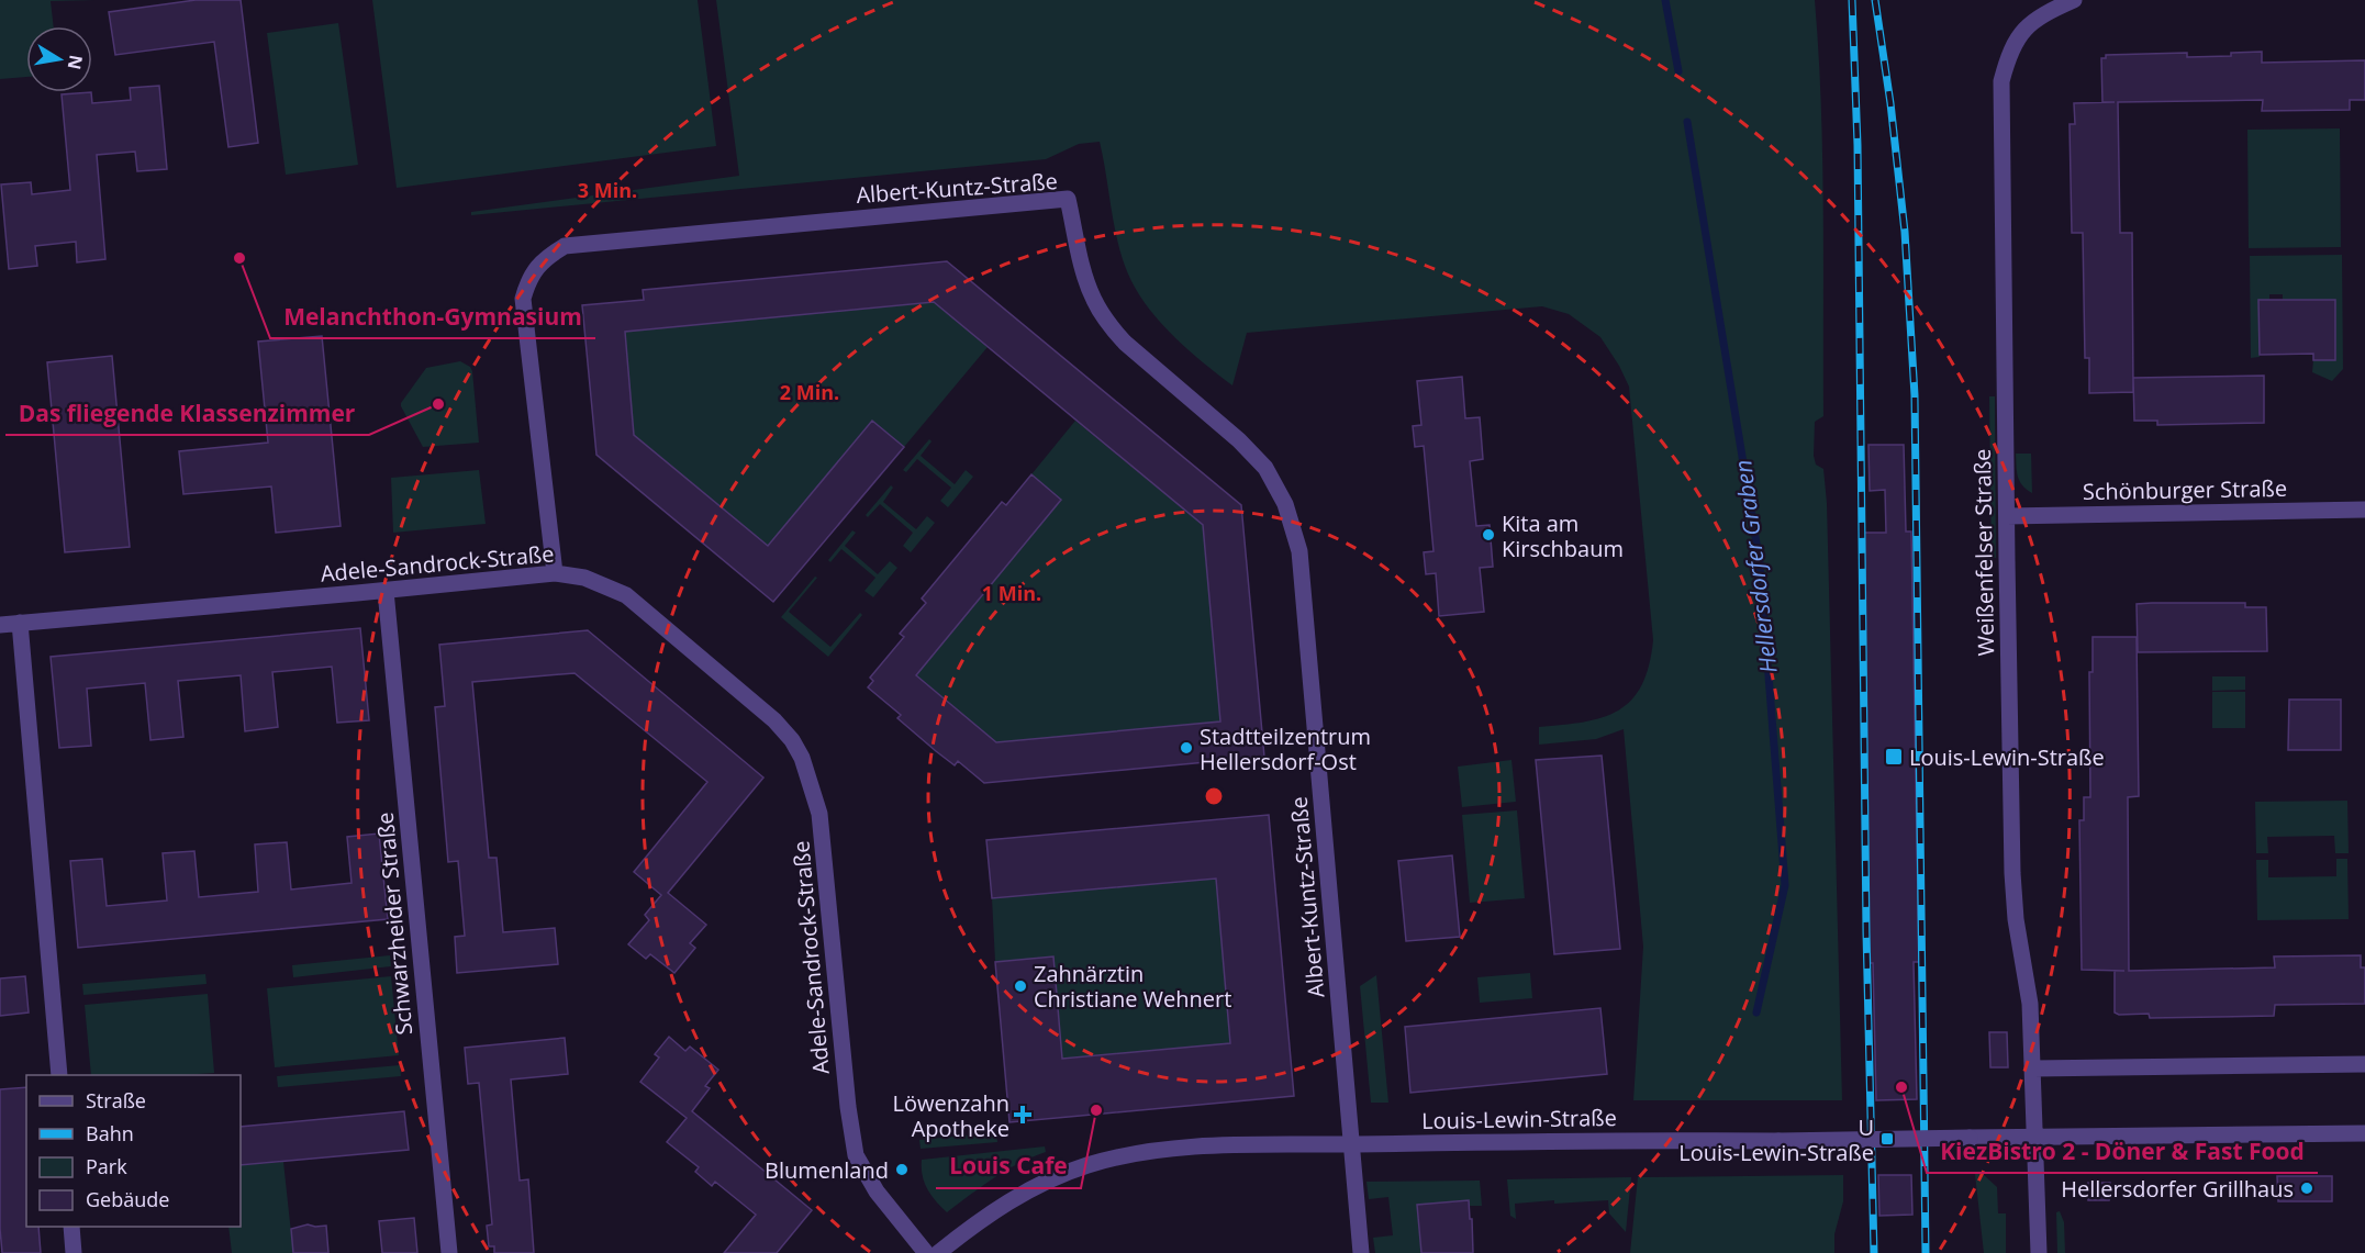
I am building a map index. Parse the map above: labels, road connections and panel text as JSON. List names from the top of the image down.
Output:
{
  "streets": {
    "street": [
      "Albert-Kuntz-Straße",
      "Schönburger Straße",
      "Weißenfelser Straße",
      "Adele-Sandrock-Straße",
      "Schwarzheider Straße",
      "Louis-Lewin-Straße"
    ]
  },
  "crossings": [
    ["Albert-Kuntz-Straße", "Adele-Sandrock-Straße"],
    ["Albert-Kuntz-Straße", "Louis-Lewin-Straße"],
    ["Schönburger Straße", "Weißenfelser Straße"],
    ["Weißenfelser Straße", "Louis-Lewin-Straße"],
    ["Adele-Sandrock-Straße", "Schwarzheider Straße"]
  ],
  "water": ["Hellersdorfer Graben"],
  "places": {
    "other": [
      "Melanchthon-Gymnasium",
      "Das fliegende Klassenzimmer",
      "Kita am Kirschbaum",
      "Stadtteilzentrum Hellersdorf-Ost",
      "Zahnärztin Christiane Wehnert",
      "KiezBistro 2 - Döner & Fast Food",
      "Louis Cafe",
      "Blumenland",
      "Hellersdorfer Grillhaus"
    ],
    "transit": ["Louis-Lewin-Straße", "U Louis-Lewin-Straße"],
    "health": ["Löwenzahn Apotheke"]
  },
  "legend": [
    "Straße",
    "Bahn",
    "Park",
    "Gebäude"
  ],
  "north": "right",
  "rings": ["3 Min.", "2 Min.", "1 Min."]
}
